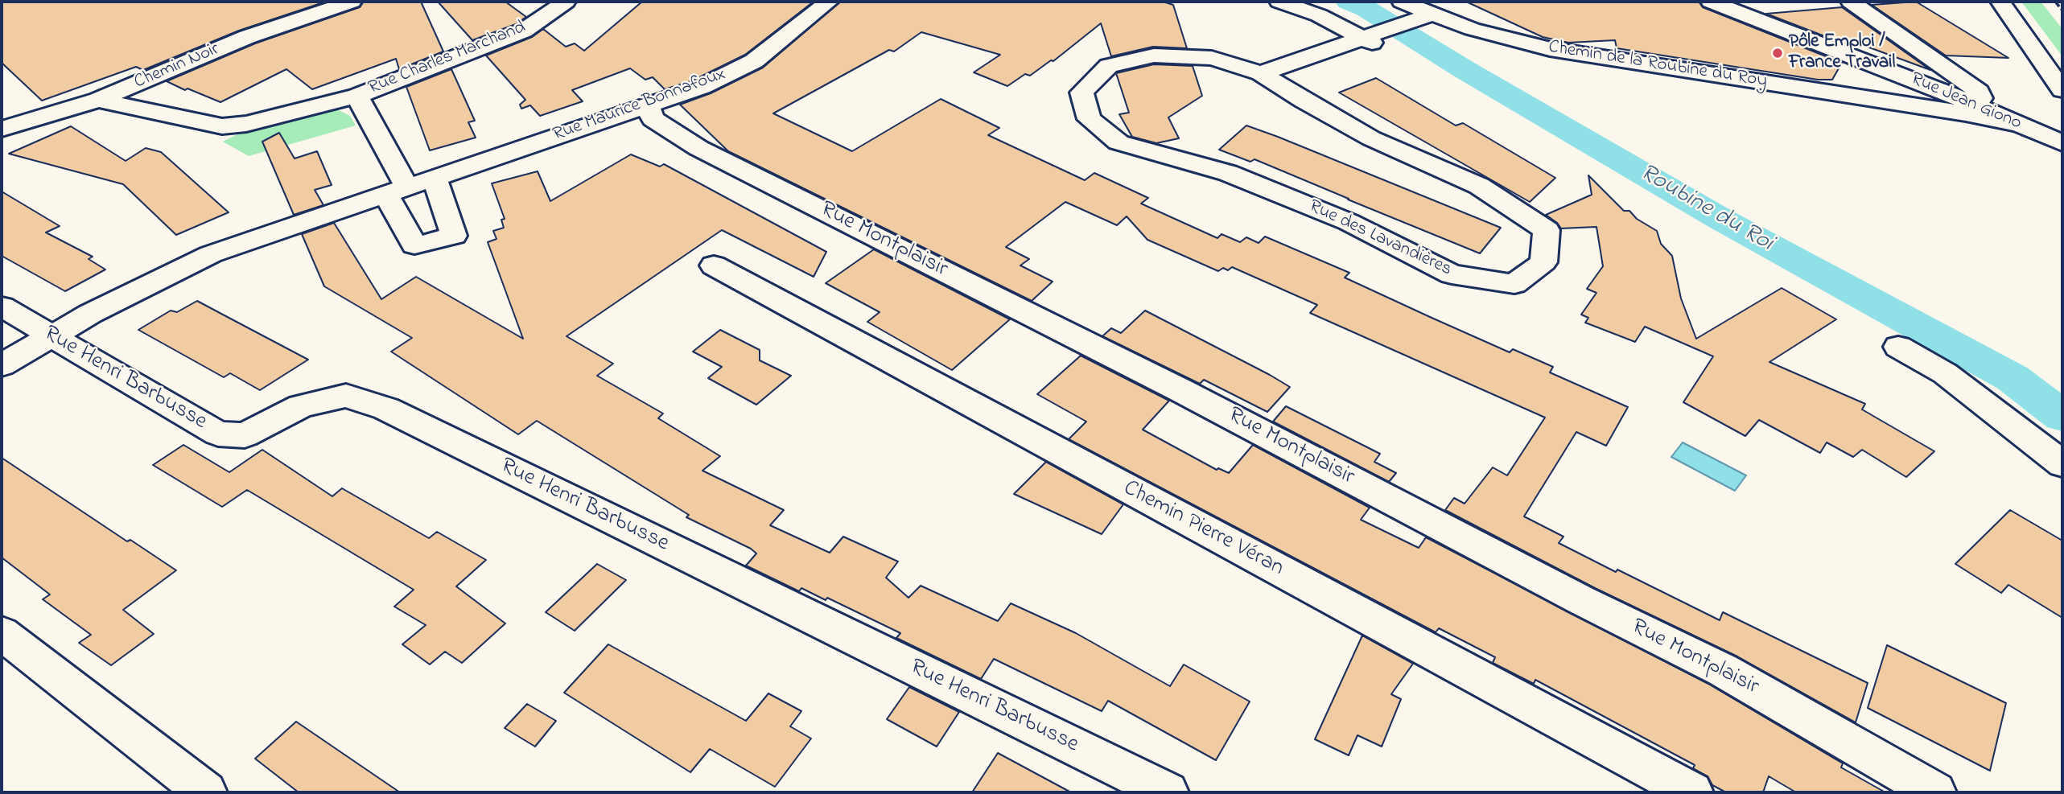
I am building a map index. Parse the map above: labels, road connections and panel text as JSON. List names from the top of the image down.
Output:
{
  "streets": {
    "street": [
      "Rue Charles Marchand",
      "Chemin de la Roubine du Roy",
      "Chemin Noir",
      "Rue Jean Giono",
      "Rue Maurice Bonnafoux",
      "Rue des Lavandières",
      "Rue Montplaisir",
      "Rue Henri Barbusse",
      "Chemin Pierre Véran"
    ]
  },
  "crossings": [
    ["Rue Charles Marchand", "Chemin Noir"],
    ["Rue Charles Marchand", "Rue Maurice Bonnafoux"],
    ["Chemin de la Roubine du Roy", "Rue Jean Giono"],
    ["Rue Maurice Bonnafoux", "Rue Montplaisir"],
    ["Rue Maurice Bonnafoux", "Rue Henri Barbusse"]
  ],
  "water": ["Roubine du Roi"],
  "places": ["Pôle Emploi / France Travail"]
}
